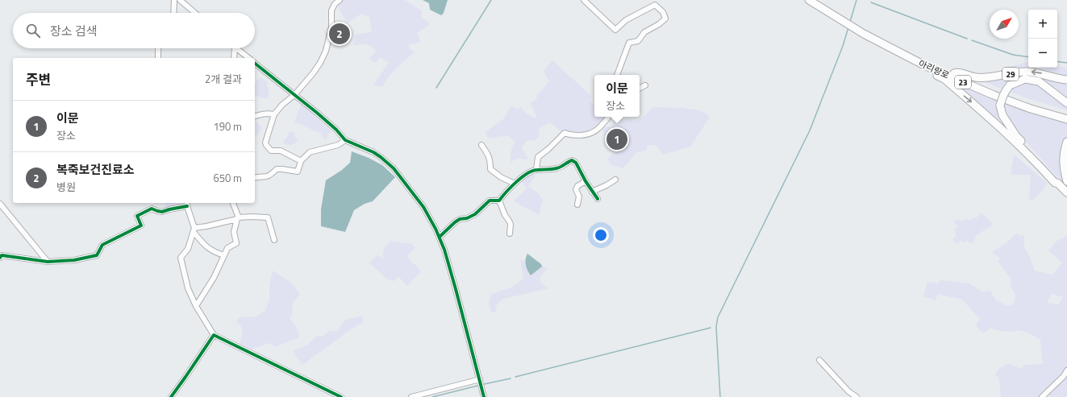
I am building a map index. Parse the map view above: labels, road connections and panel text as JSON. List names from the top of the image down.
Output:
{
  "streets": {
    "highway": ["아리랑로", "29", "23"]
  },
  "crossings": [
    ["아리랑로", "29"]
  ],
  "north": "top right",
  "page": {
    "map_buttons": ["+", "−"],
    "search": "장소 검색",
    "pins": ["2", "1"],
    "heading": ["주변", "2개 결과"],
    "popup": ["이문", "장소"],
    "list": [
      {
        "mark": "1",
        "name": "이문",
        "note": "장소",
        "value": "190 m"
      },
      {
        "mark": "2",
        "name": "복죽보건진료소",
        "note": "병원",
        "value": "650 m"
      }
    ]
  }
}
